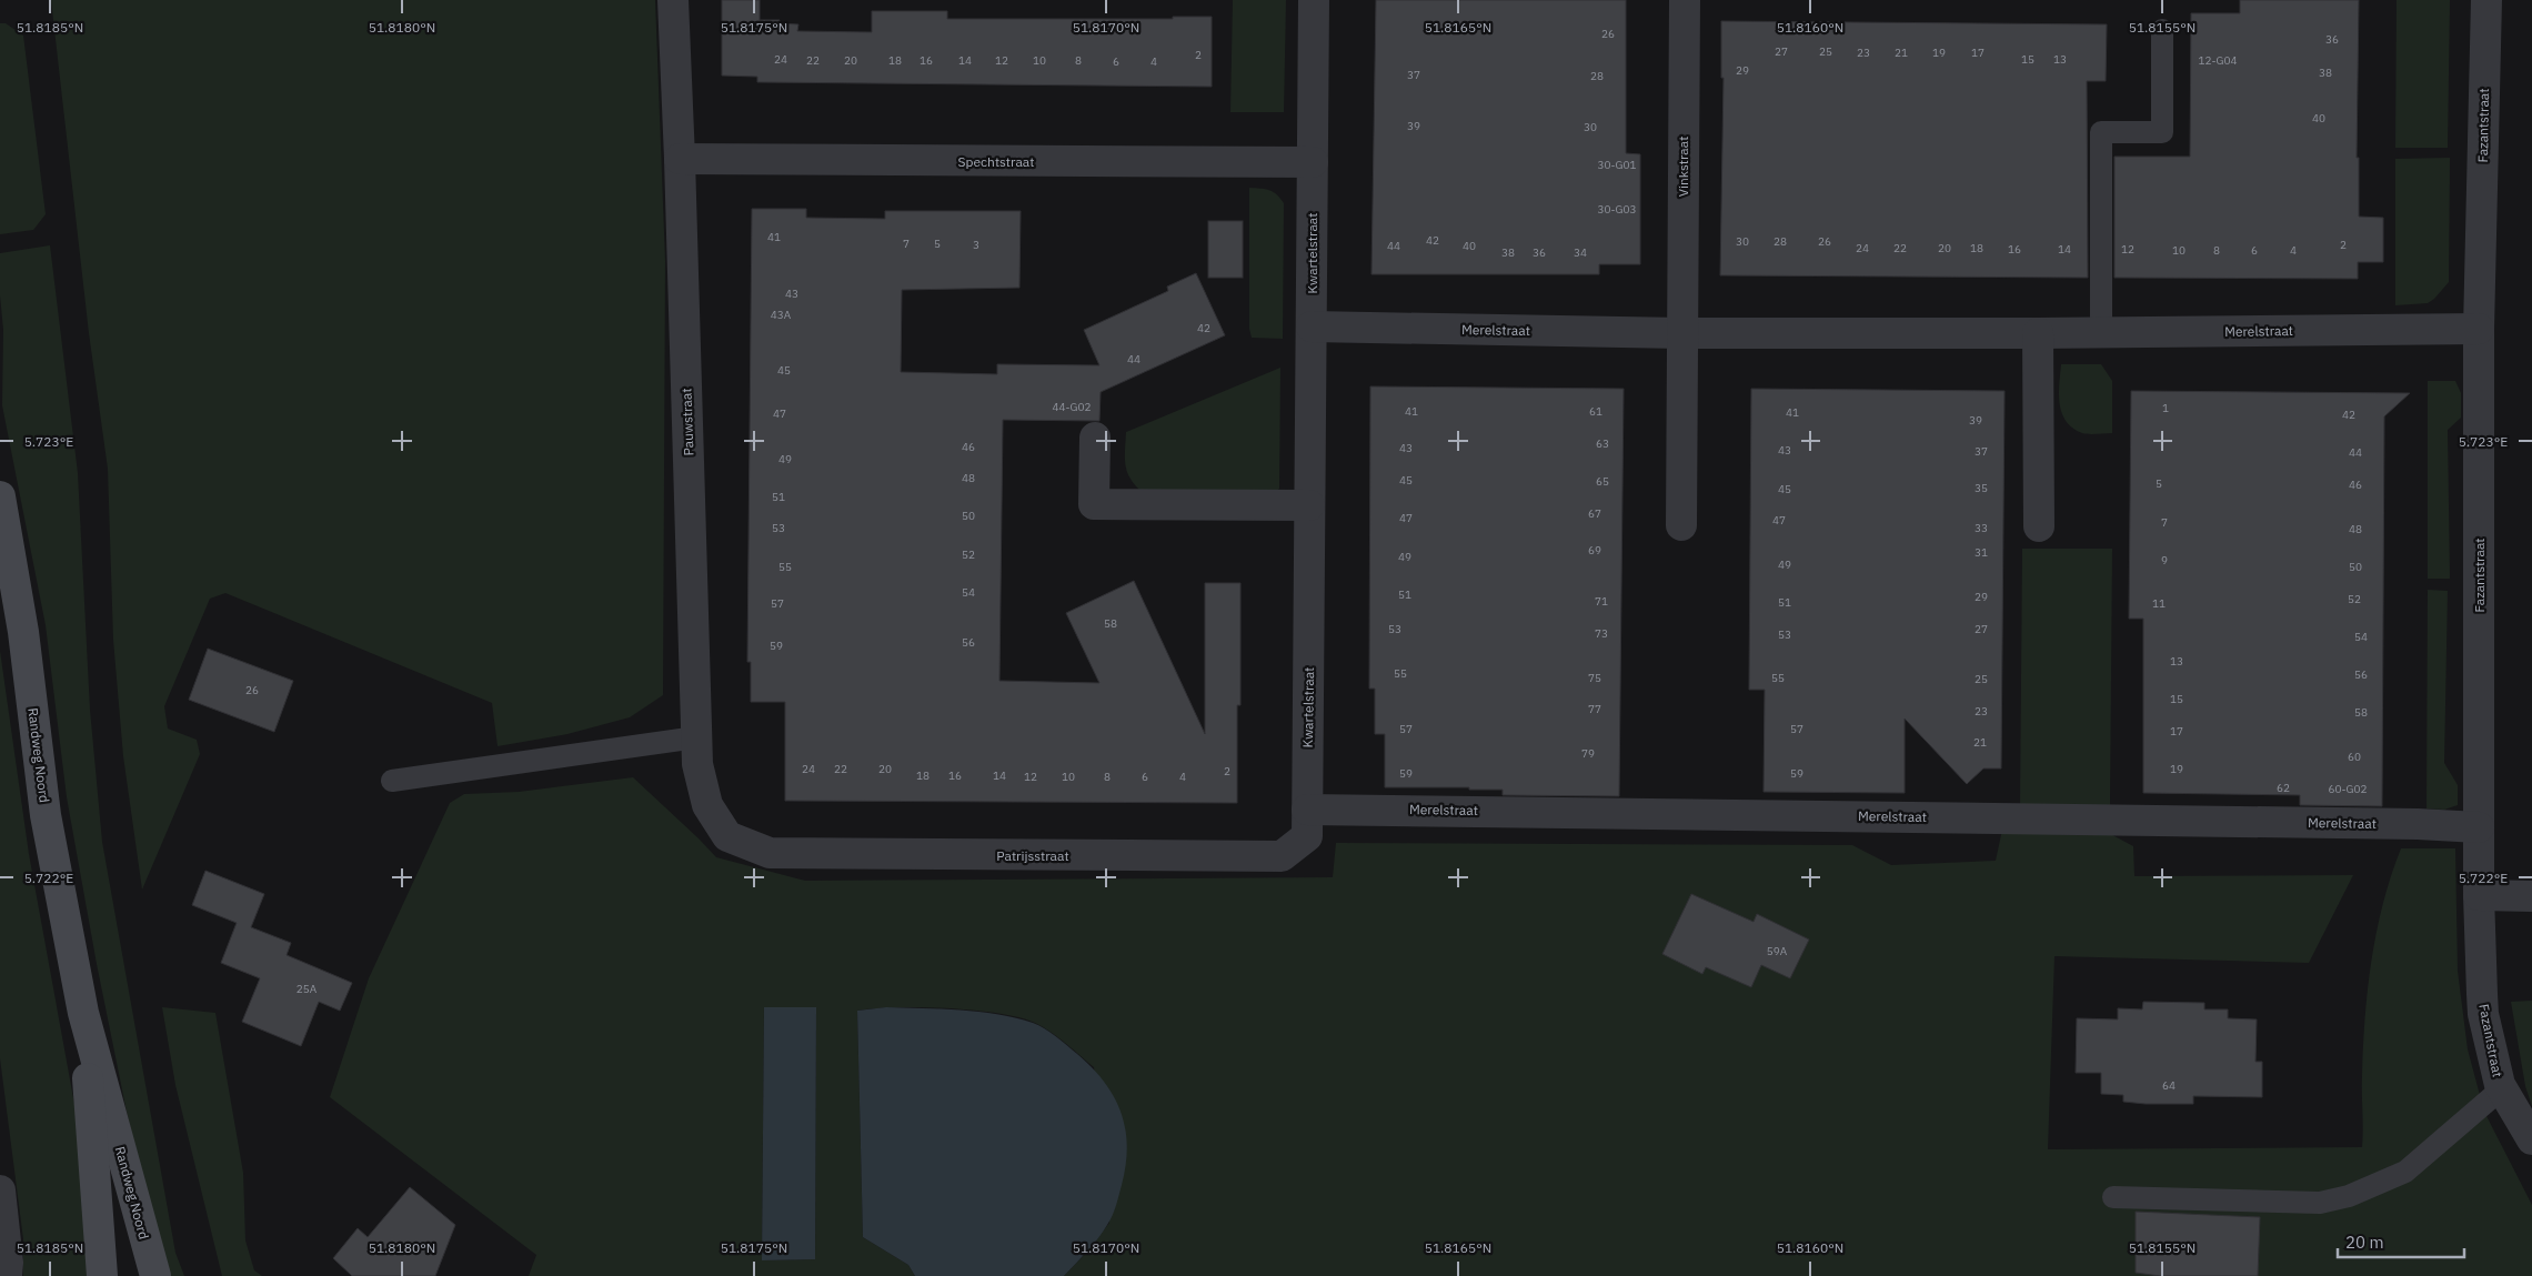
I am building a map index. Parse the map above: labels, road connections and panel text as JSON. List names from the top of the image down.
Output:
{
  "streets": {
    "main road": ["Randweg Noord"],
    "street": [
      "Fazantstraat",
      "Spechtstraat",
      "Vinkstraat",
      "Kwartelstraat",
      "Merelstraat",
      "Pauwstraat",
      "Patrijsstraat"
    ]
  },
  "crossings": [
    ["Fazantstraat", "Merelstraat"],
    ["Spechtstraat", "Kwartelstraat"],
    ["Spechtstraat", "Pauwstraat"],
    ["Vinkstraat", "Merelstraat"],
    ["Kwartelstraat", "Merelstraat"],
    ["Kwartelstraat", "Patrijsstraat"],
    ["Merelstraat", "Patrijsstraat"],
    ["Pauwstraat", "Patrijsstraat"]
  ],
  "house_numbers": [
    "26",
    "36",
    "27",
    "25",
    "23",
    "21",
    "19",
    "17",
    "2",
    "24",
    "15",
    "13",
    "22",
    "20",
    "18",
    "16",
    "14",
    "12",
    "10",
    "8",
    "12-G04",
    "6",
    "4",
    "29",
    "38",
    "37",
    "28",
    "40",
    "39",
    "30",
    "30-G01",
    "30-G03",
    "41",
    "42",
    "30",
    "28",
    "26",
    "7",
    "5",
    "3",
    "2",
    "44",
    "40",
    "24",
    "22",
    "20",
    "18",
    "16",
    "14",
    "12",
    "10",
    "8",
    "6",
    "4",
    "38",
    "36",
    "34",
    "43",
    "43A",
    "42",
    "44",
    "45",
    "44-G02",
    "1",
    "41",
    "61",
    "41",
    "47",
    "42",
    "39",
    "63",
    "46",
    "43",
    "43",
    "37",
    "44",
    "49",
    "48",
    "45",
    "65",
    "5",
    "46",
    "35",
    "45",
    "51",
    "67",
    "50",
    "47",
    "47",
    "7",
    "53",
    "33",
    "48",
    "69",
    "31",
    "52",
    "49",
    "9",
    "49",
    "55",
    "50",
    "54",
    "51",
    "29",
    "52",
    "71",
    "51",
    "57",
    "11",
    "58",
    "53",
    "27",
    "73",
    "53",
    "54",
    "56",
    "59",
    "13",
    "55",
    "56",
    "75",
    "55",
    "25",
    "26",
    "15",
    "77",
    "23",
    "58",
    "57",
    "57",
    "17",
    "21",
    "79",
    "60",
    "24",
    "22",
    "20",
    "19",
    "2",
    "59",
    "59",
    "18",
    "16",
    "14",
    "12",
    "10",
    "8",
    "6",
    "4",
    "62",
    "60-G02",
    "59A",
    "25A",
    "64"
  ],
  "scale_bar": "20 m",
  "coordinates": [
    "51.8185°N",
    "51.8180°N",
    "51.8175°N",
    "51.8170°N",
    "51.8165°N",
    "51.8160°N",
    "51.8155°N",
    "5.723°E",
    "5.722°E"
  ]
}
